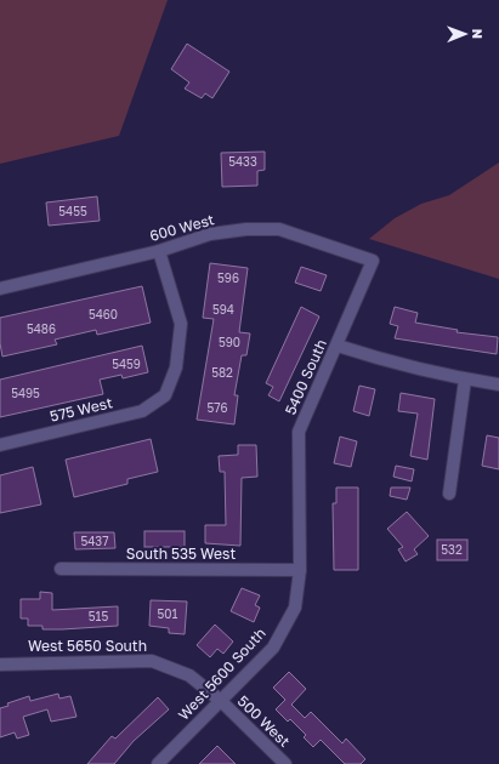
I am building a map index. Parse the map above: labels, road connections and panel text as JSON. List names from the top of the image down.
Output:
{
  "streets": {
    "street": [
      "600 West",
      "5400 South",
      "575 West",
      "South 535 West",
      "West 5650 South",
      "West 5600 South",
      "500 West"
    ]
  },
  "crossings": [
    ["600 West", "5400 South"],
    ["600 West", "575 West"],
    ["5400 South", "South 535 West"],
    ["5400 South", "West 5600 South"],
    ["South 535 West", "West 5600 South"],
    ["West 5650 South", "West 5600 South"],
    ["West 5650 South", "500 West"],
    ["West 5600 South", "500 West"]
  ],
  "house_numbers": [
    "5433",
    "5455",
    "596",
    "594",
    "5460",
    "5486",
    "590",
    "5459",
    "582",
    "5495",
    "576",
    "5437",
    "532",
    "501",
    "515"
  ],
  "north": "right"
}
